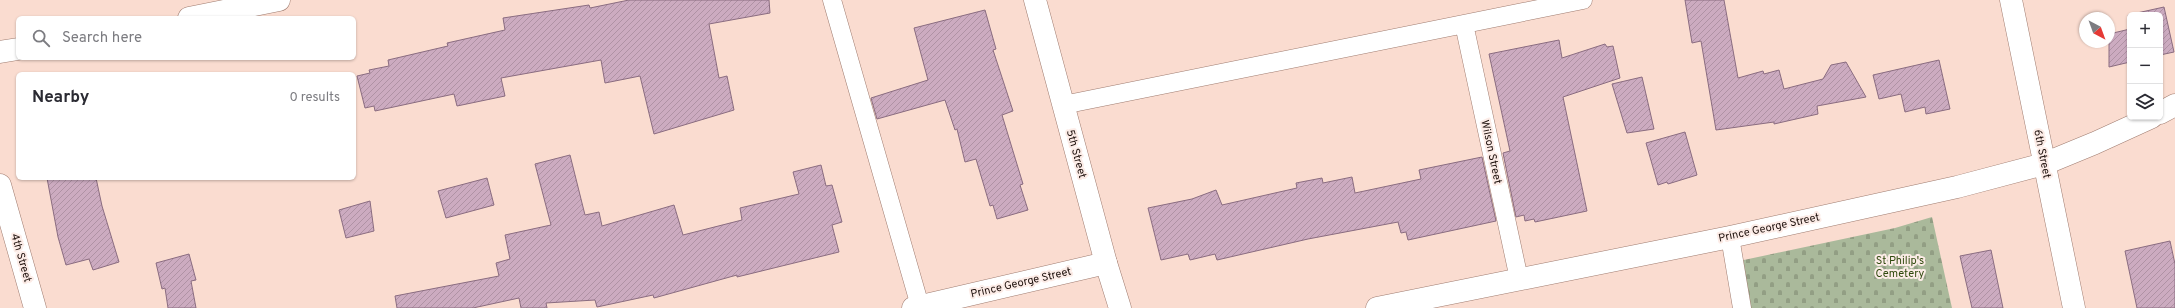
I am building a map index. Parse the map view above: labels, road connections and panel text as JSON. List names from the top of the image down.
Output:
{
  "streets": {
    "street": [
      "5th Street",
      "6th Street",
      "Prince George Street",
      "4th Street"
    ],
    "lane": ["Wilson Street"]
  },
  "crossings": [
    ["Wilson Street", "Prince George Street"],
    ["5th Street", "Prince George Street"],
    ["6th Street", "Prince George Street"]
  ],
  "parks": ["St Philip's Cemetery"],
  "north": "bottom right",
  "page": {
    "map_buttons": ["+", "−"],
    "search": "Search here",
    "heading": ["Nearby", "0 results"]
  }
}
